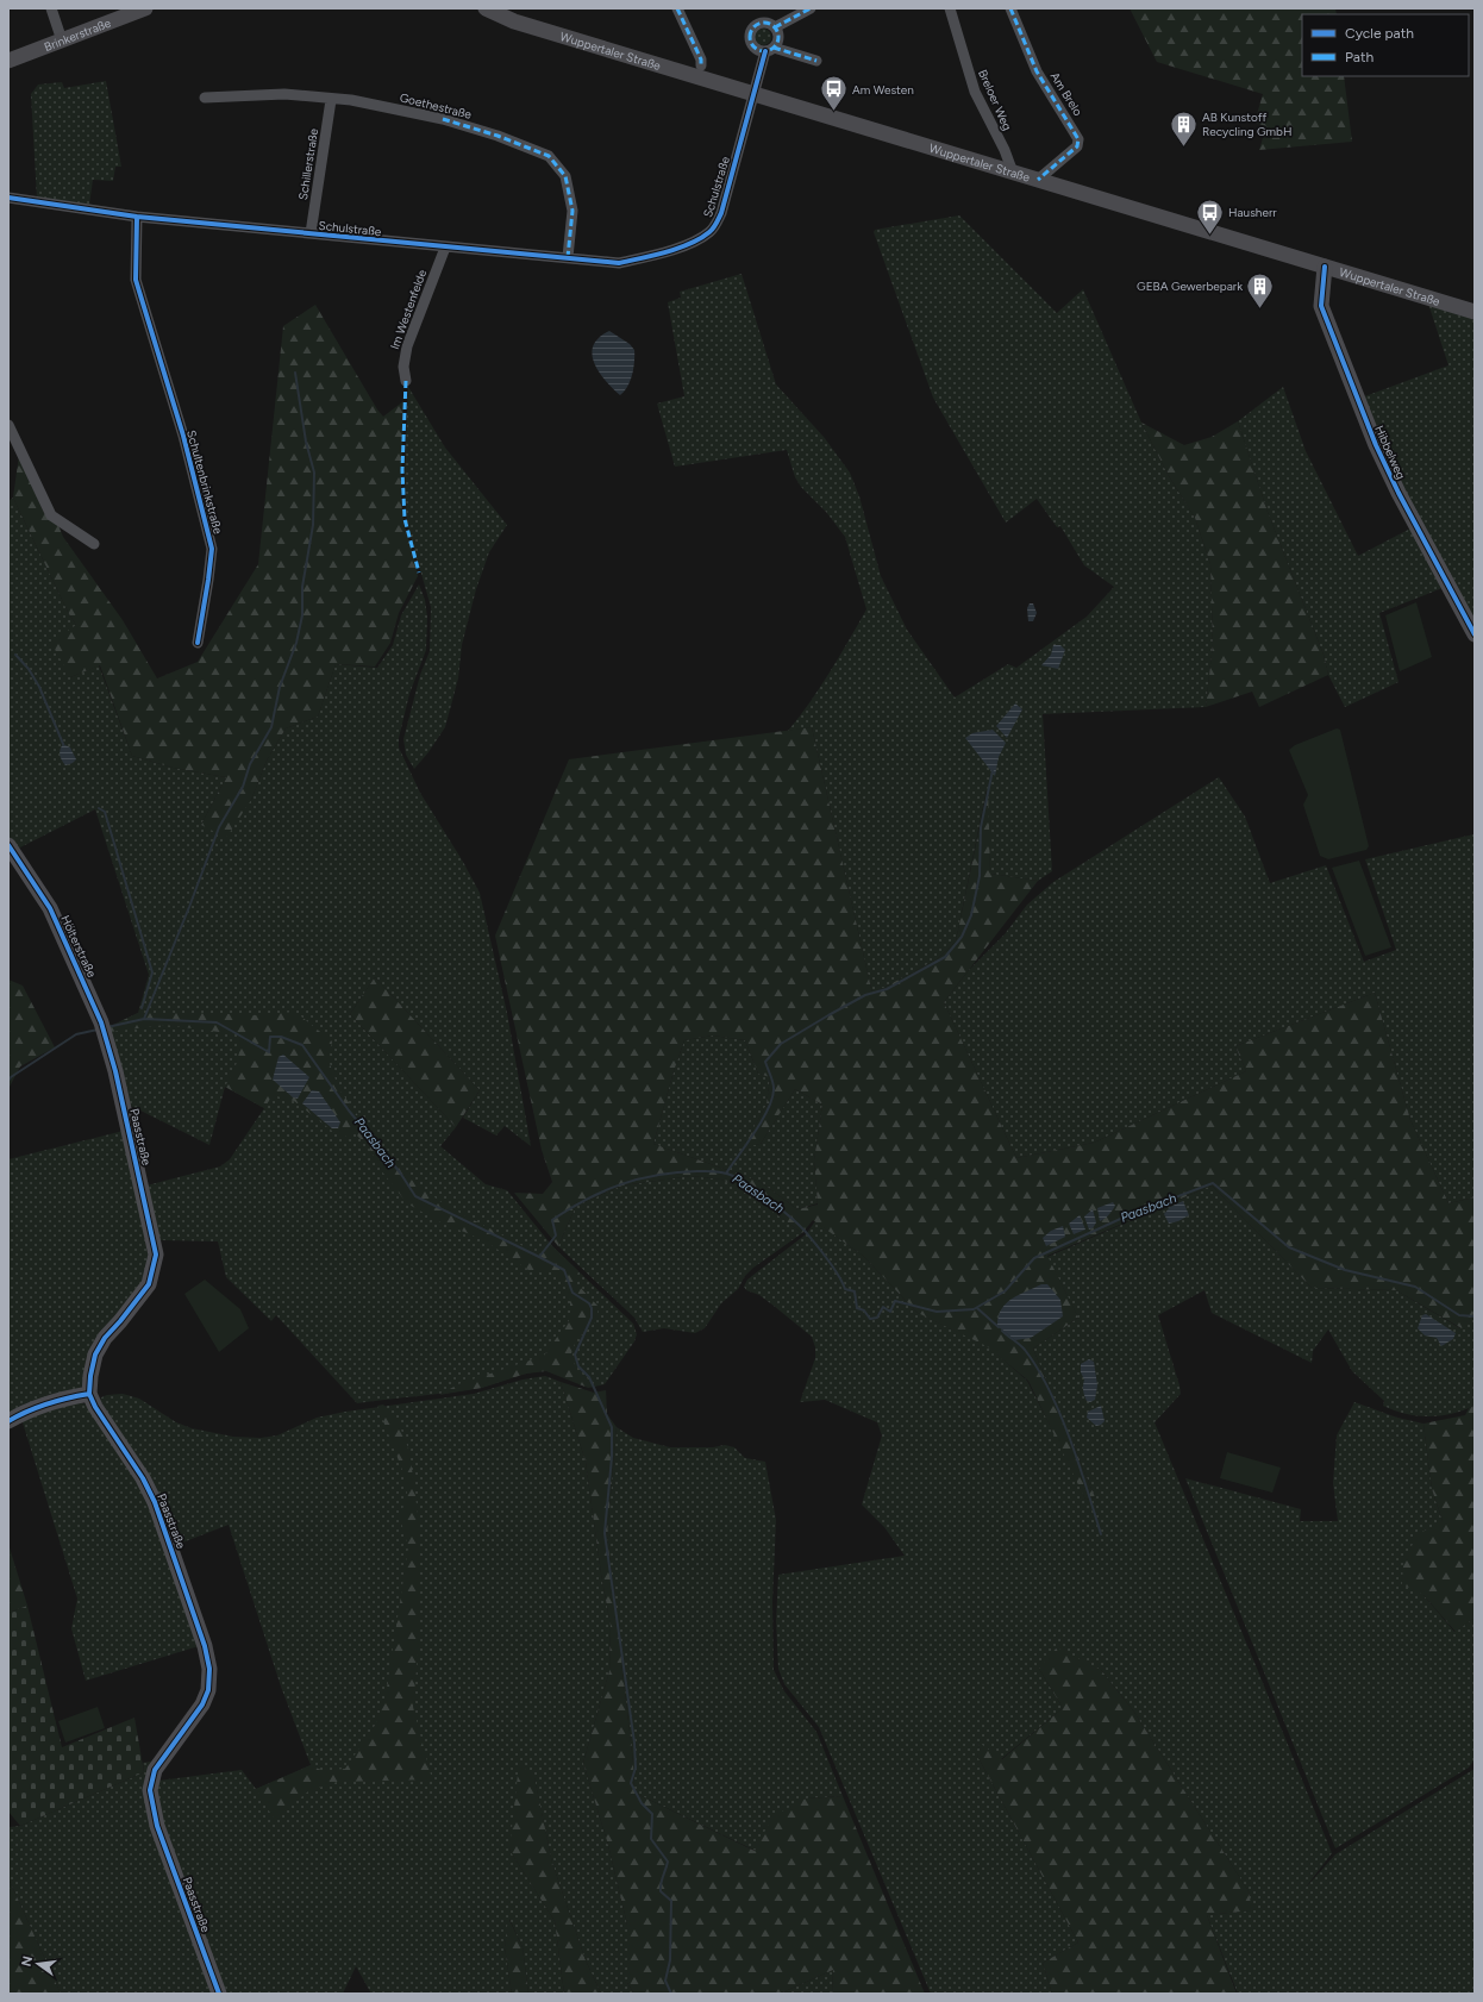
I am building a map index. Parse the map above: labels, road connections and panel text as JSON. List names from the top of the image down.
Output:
{
  "streets": {
    "street": [
      "Brinkerstraße",
      "Wuppertaler Straße",
      "Am Brelo",
      "Breloer Weg",
      "Goethestraße",
      "Schillerstraße",
      "Schulstraße",
      "Im Westenfelde",
      "Hibbelweg",
      "Schultenbrinkstraße",
      "Hölterstraße",
      "Paasstraße"
    ]
  },
  "crossings": [
    ["Wuppertaler Straße", "Am Brelo"],
    ["Wuppertaler Straße", "Breloer Weg"],
    ["Wuppertaler Straße", "Schulstraße"],
    ["Wuppertaler Straße", "Hibbelweg"],
    ["Goethestraße", "Schillerstraße"],
    ["Goethestraße", "Schulstraße"],
    ["Schillerstraße", "Schulstraße"],
    ["Schulstraße", "Im Westenfelde"],
    ["Schulstraße", "Schultenbrinkstraße"],
    ["Hölterstraße", "Paasstraße"]
  ],
  "water": ["Paasbach"],
  "places": {
    "bus stop": ["Am Westen", "Hausherr"],
    "building": ["AB Kunstoff Recycling GmbH", "GEBA Gewerbepark"]
  },
  "legend": ["Cycle path", "Path"],
  "north": "left"
}
